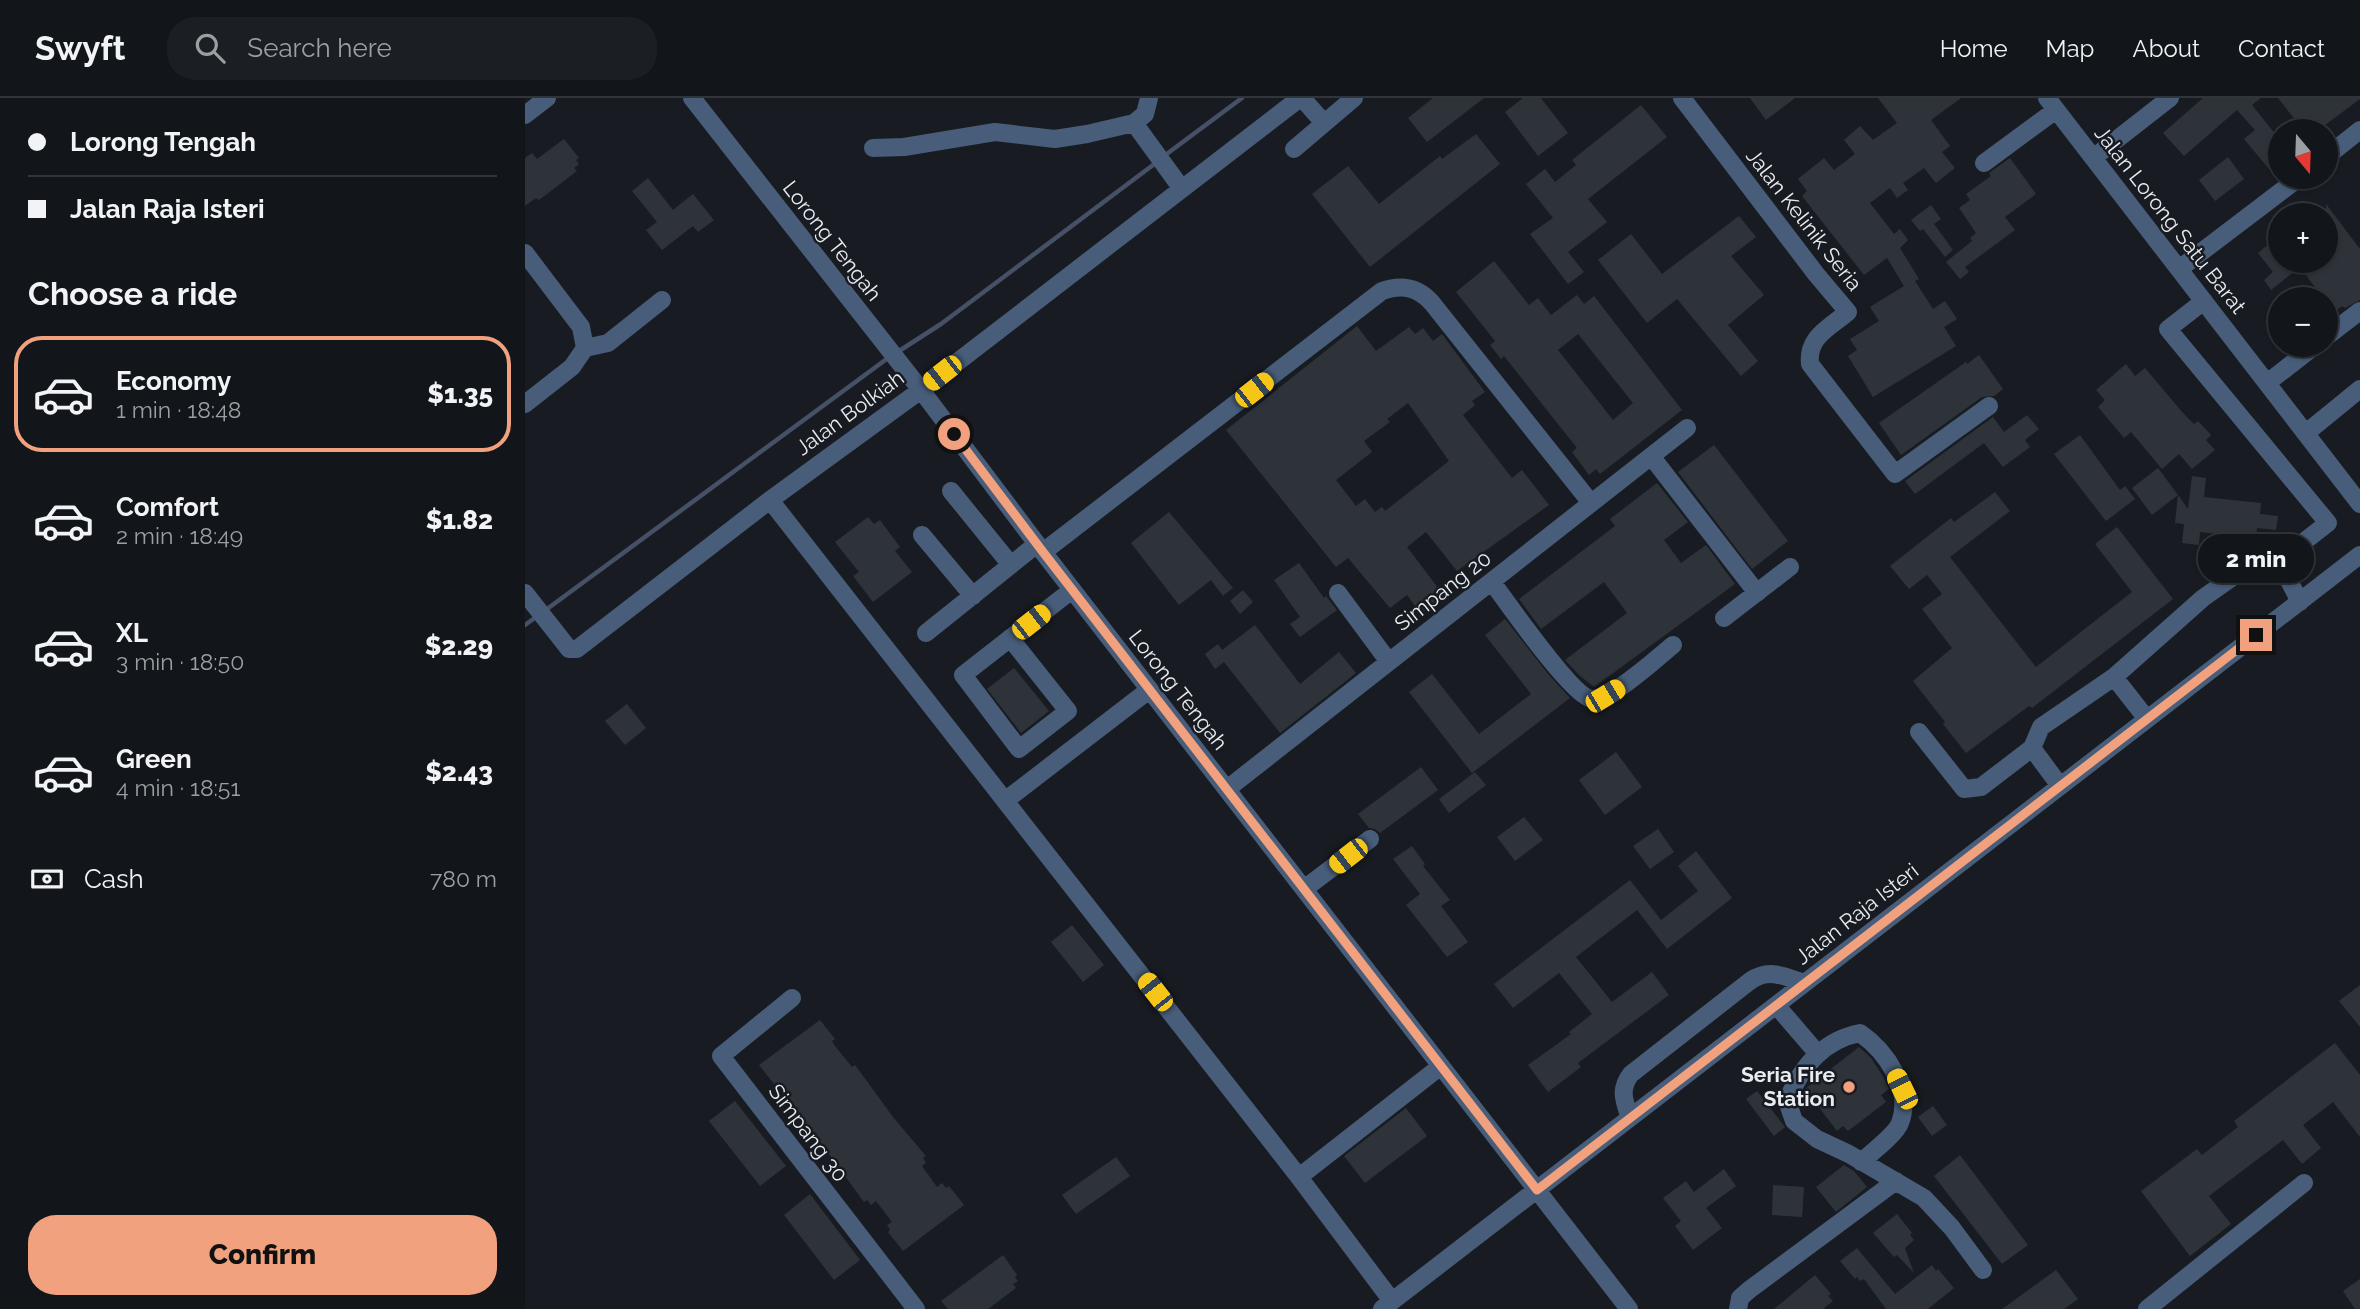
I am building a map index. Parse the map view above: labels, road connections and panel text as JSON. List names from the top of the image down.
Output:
{
  "streets": {
    "street": [
      "Jalan Kelinik Seria",
      "Jalan Lorong Satu Barat",
      "Lorong Tengah",
      "Jalan Bolkiah",
      "Simpang 20",
      "Jalan Raja Isteri",
      "Simpang 30"
    ]
  },
  "crossings": [
    ["Lorong Tengah", "Jalan Bolkiah"],
    ["Lorong Tengah", "Simpang 20"],
    ["Lorong Tengah", "Jalan Raja Isteri"]
  ],
  "places": ["Seria Fire Station"],
  "north": "bottom",
  "page": {
    "header": "Swyft",
    "search": "Search here",
    "nav": [
      "Home",
      "Map",
      "About",
      "Contact"
    ],
    "banner": ["Lorong Tengah", "Jalan Raja Isteri"],
    "map_buttons": ["+", "−"],
    "heading": "Choose a ride",
    "list": [
      {
        "name": "Economy",
        "note": "1 min · 18:48",
        "value": "$1.35"
      },
      {
        "name": "Comfort",
        "note": "2 min · 18:49",
        "value": "$1.82"
      },
      {
        "name": "XL",
        "note": "3 min · 18:50",
        "value": "$2.29"
      },
      {
        "name": "Green",
        "note": "4 min · 18:51",
        "value": "$2.43"
      }
    ],
    "bubble": "2 min",
    "pay": ["Cash", "780 m"],
    "buttons": "Confirm"
  }
}
